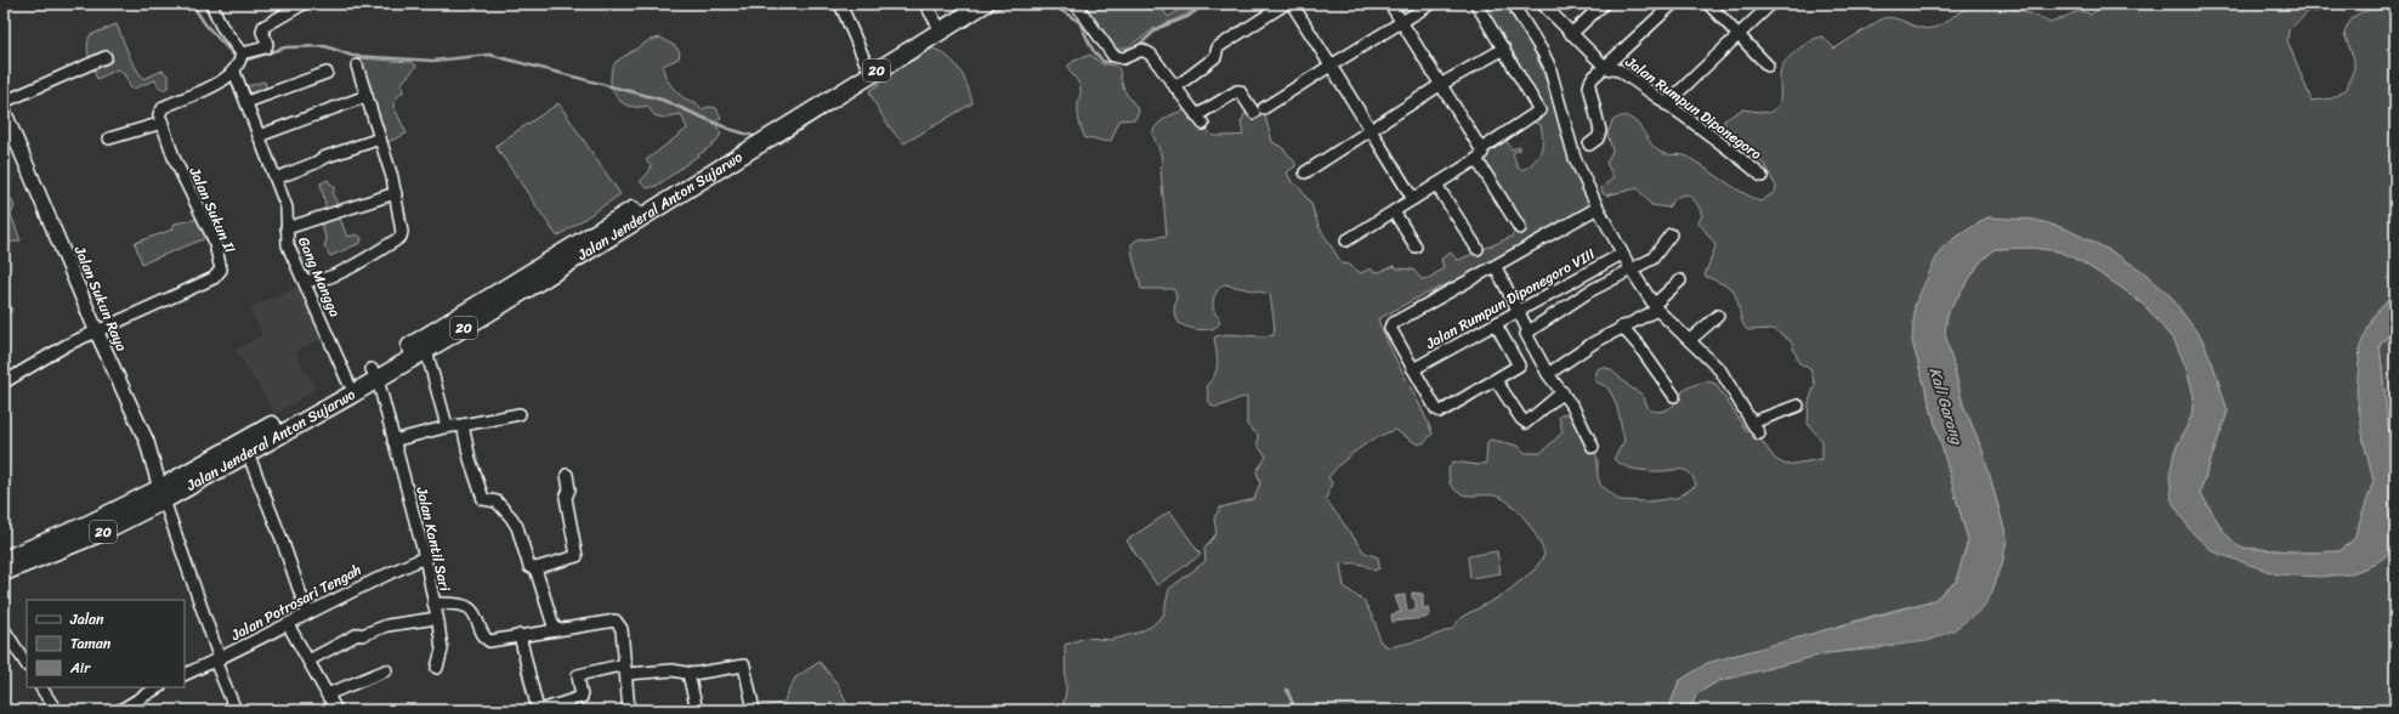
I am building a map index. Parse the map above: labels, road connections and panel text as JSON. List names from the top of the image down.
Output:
{
  "streets": {
    "highway": ["20", "Jalan Jenderal Anton Sujarwo"],
    "street": [
      "Jalan Rumpun Diponegoro",
      "Jalan Sukun II",
      "Gang Mangga",
      "Jalan Sukun Raya",
      "Jalan Rumpun Diponegoro VIII",
      "Jalan Kantil Sari",
      "Jalan Potrosari Tengah"
    ]
  },
  "crossings": [
    ["20", "Jalan Jenderal Anton Sujarwo"],
    ["20", "Jalan Sukun Raya"],
    ["Jalan Jenderal Anton Sujarwo", "Gang Mangga"],
    ["Jalan Jenderal Anton Sujarwo", "Jalan Sukun Raya"],
    ["Jalan Jenderal Anton Sujarwo", "Jalan Kantil Sari"],
    ["Jalan Sukun II", "Jalan Sukun Raya"],
    ["Jalan Kantil Sari", "Jalan Potrosari Tengah"]
  ],
  "water": ["Kali Garang"],
  "legend": ["Jalan", "Taman", "Air"]
}
